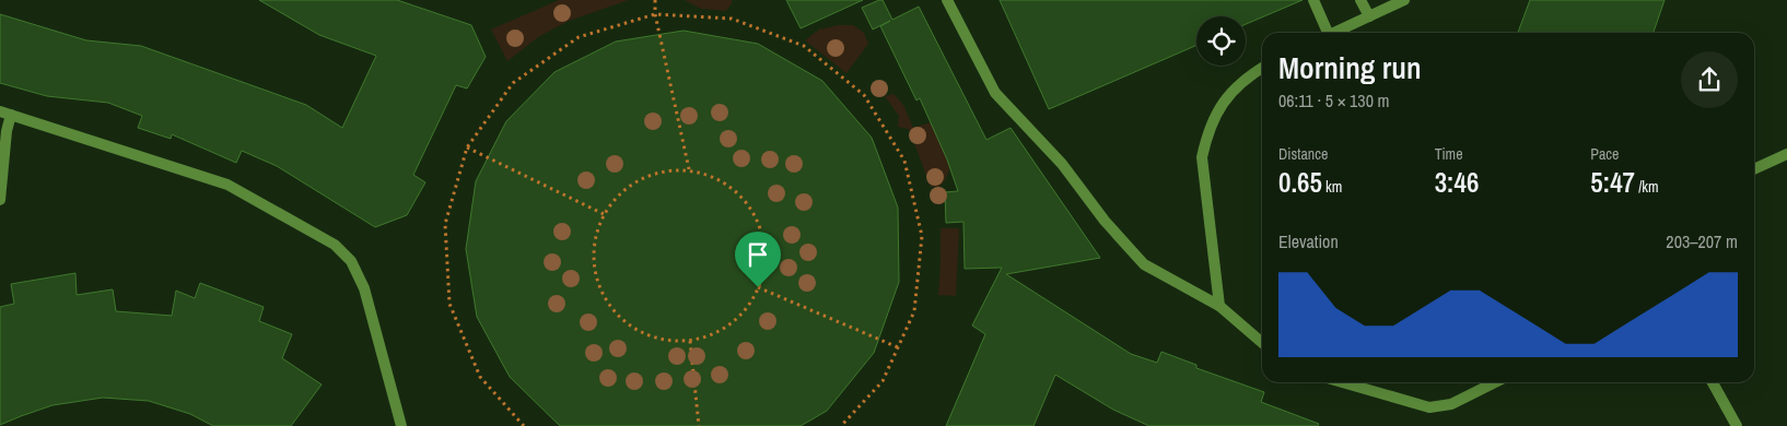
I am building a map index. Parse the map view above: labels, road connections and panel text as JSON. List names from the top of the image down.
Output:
{
  "page": {
    "heading": ["Morning run", "06:11 · 5 × 130 m"],
    "stats": [
      ["Distance", "0.65 km"],
      ["Time", "3:46"],
      ["Pace", "5:47 /km"]
    ],
    "chart": ["Elevation", "203–207 m"]
  }
}
